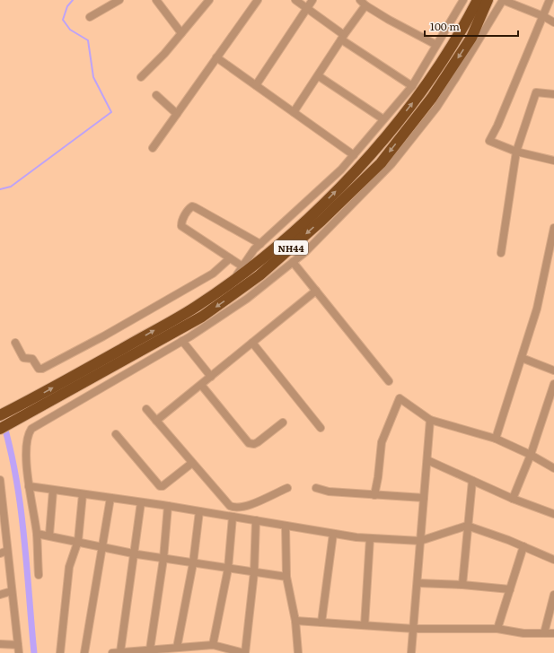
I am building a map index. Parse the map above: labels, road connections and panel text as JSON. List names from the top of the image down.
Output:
{
  "streets": {
    "highway": ["NH44"]
  },
  "scale_bar": "100 m"
}
